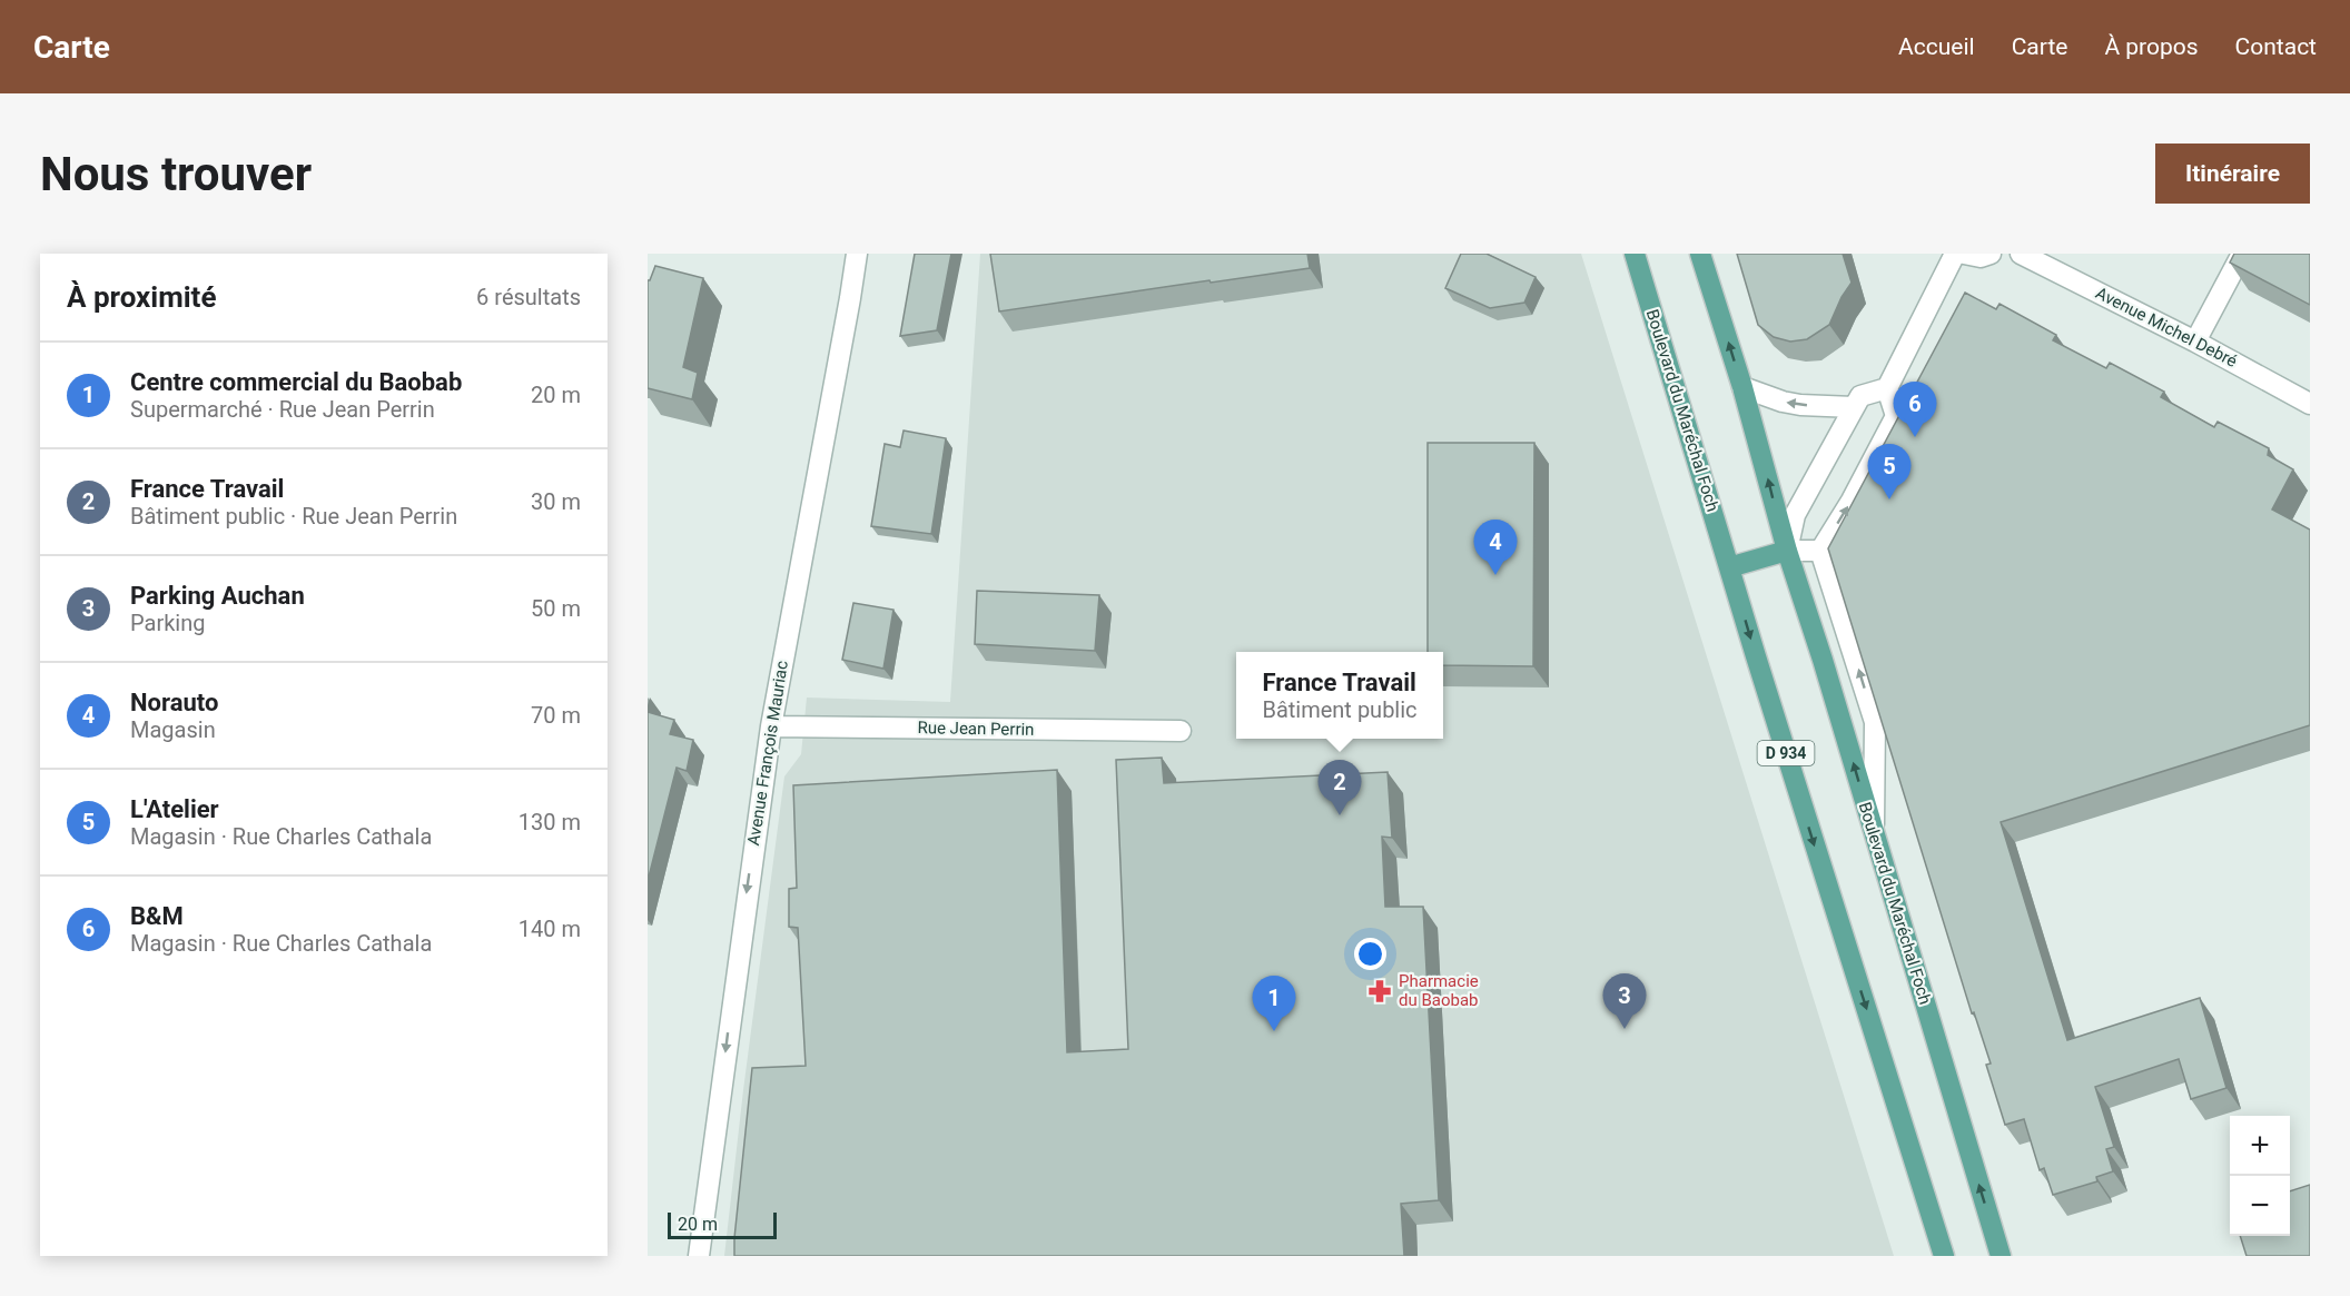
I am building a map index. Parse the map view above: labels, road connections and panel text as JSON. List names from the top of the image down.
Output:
{
  "streets": {
    "main road": ["Boulevard du Maréchal Foch", "D 934"],
    "street": ["Avenue Michel Debré", "Rue Jean Perrin", "Avenue François Mauriac"]
  },
  "crossings": [
    ["Rue Jean Perrin", "Avenue François Mauriac"]
  ],
  "one_way": ["Avenue François Mauriac"],
  "places": {
    "pharmacy": ["Pharmacie du Baobab"]
  },
  "scale_bar": "20 m",
  "page": {
    "header": "Carte",
    "nav": [
      "Accueil",
      "Carte",
      "À propos",
      "Contact"
    ],
    "buttons": "Itinéraire",
    "title": "Nous trouver",
    "heading": ["À proximité", "6 résultats"],
    "list": [
      {
        "mark": "1",
        "name": "Centre commercial du Baobab",
        "note": "Supermarché · Rue Jean Perrin",
        "value": "20 m"
      },
      {
        "mark": "2",
        "name": "France Travail",
        "note": "Bâtiment public · Rue Jean Perrin",
        "value": "30 m"
      },
      {
        "mark": "3",
        "name": "Parking Auchan",
        "note": "Parking",
        "value": "50 m"
      },
      {
        "mark": "4",
        "name": "Norauto",
        "note": "Magasin",
        "value": "70 m"
      },
      {
        "mark": "5",
        "name": "L'Atelier",
        "note": "Magasin · Rue Charles Cathala",
        "value": "130 m"
      },
      {
        "mark": "6",
        "name": "B&M",
        "note": "Magasin · Rue Charles Cathala",
        "value": "140 m"
      }
    ],
    "pins": [
      "6",
      "5",
      "4",
      "2",
      "3",
      "1"
    ],
    "popup": ["France Travail", "Bâtiment public"],
    "map_buttons": ["+", "−"],
    "scale": "20 m"
  }
}
